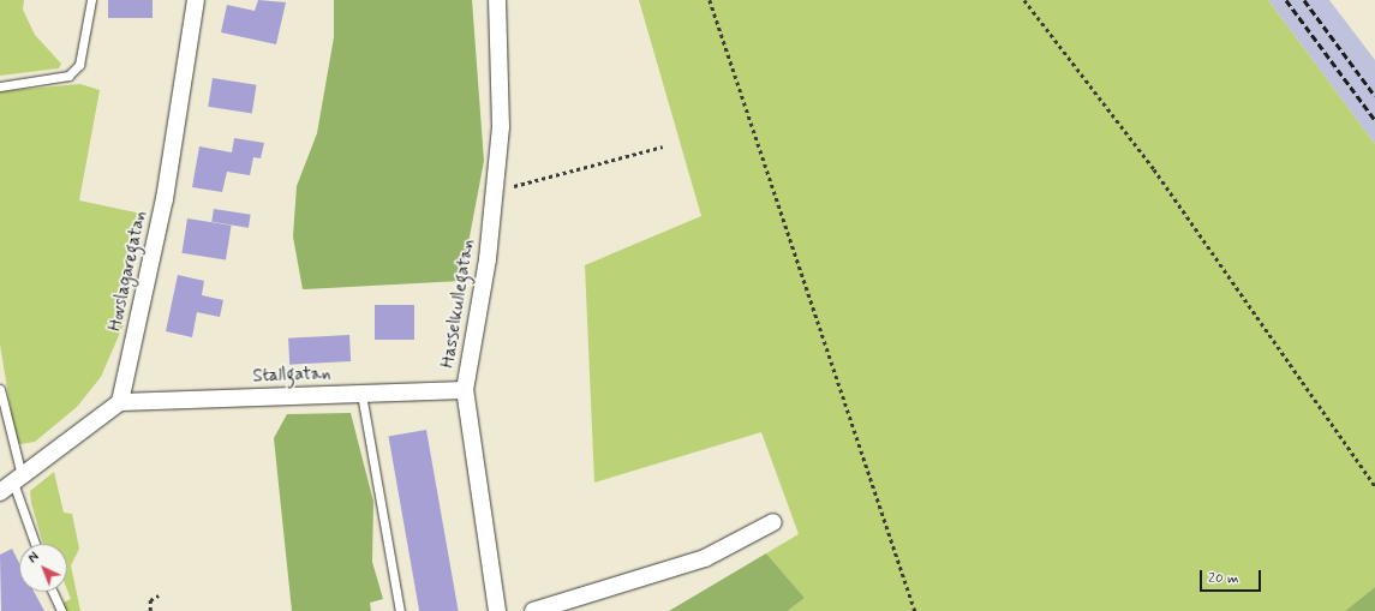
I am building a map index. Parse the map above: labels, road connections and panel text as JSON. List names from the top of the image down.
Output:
{
  "streets": {
    "street": ["Hovslagaregatan", "Hasselkullegatan", "Stallgatan"]
  },
  "crossings": [
    ["Hovslagaregatan", "Stallgatan"],
    ["Hasselkullegatan", "Stallgatan"]
  ],
  "scale_bar": "20 m",
  "north": "top left"
}
